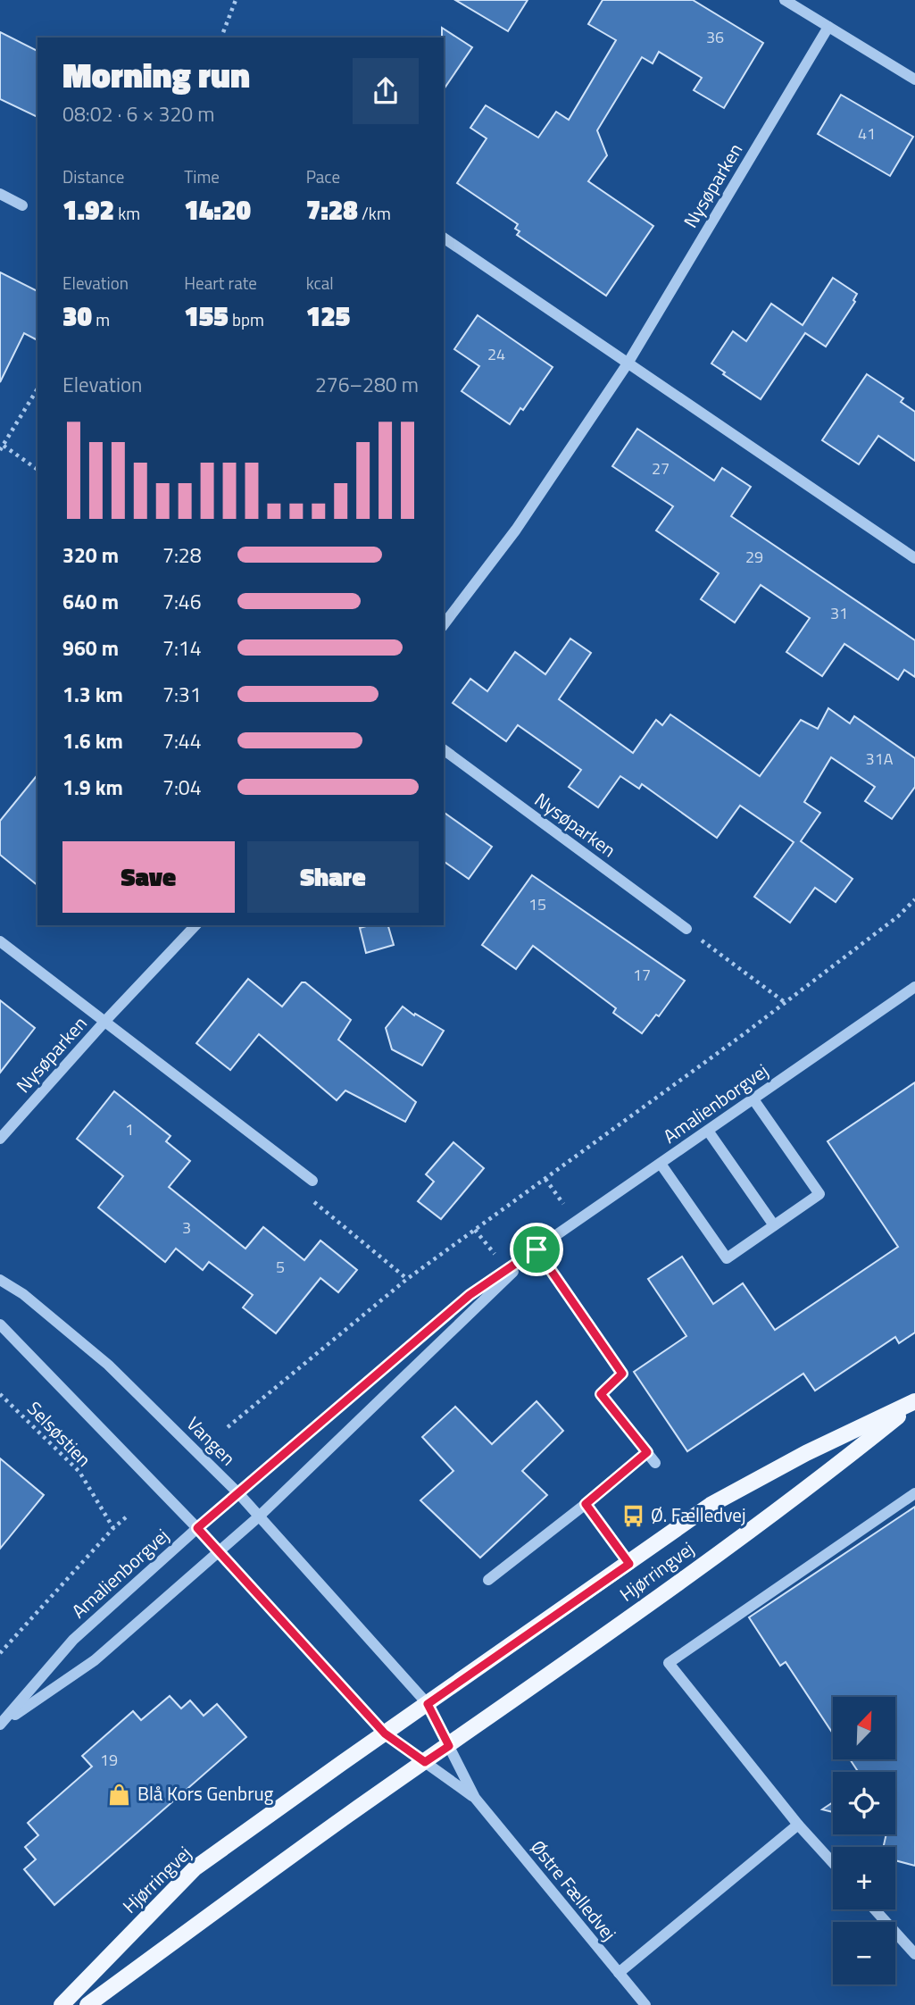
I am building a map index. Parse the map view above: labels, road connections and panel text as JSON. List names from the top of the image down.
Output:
{
  "streets": {
    "main road": ["Hjørringvej"],
    "street": [
      "Nysøparken",
      "Amalienborgvej",
      "Vangen",
      "Østre Fælledvej"
    ],
    "path": ["Selsøstien"]
  },
  "crossings": [
    ["Amalienborgvej", "Vangen"],
    ["Vangen", "Hjørringvej"],
    ["Hjørringvej", "Østre Fælledvej"]
  ],
  "places": {
    "bus stop": ["Ø. Fælledvej"],
    "shop": ["Blå Kors Genbrug"]
  },
  "house_numbers": [
    "36",
    "41",
    "24",
    "27",
    "29",
    "31",
    "31A",
    "15",
    "17",
    "1",
    "3",
    "5",
    "19"
  ],
  "north": "top right",
  "page": {
    "heading": ["Morning run", "08:02 · 6 × 320 m"],
    "stats": [
      ["Distance", "1.92 km"],
      ["Time", "14:20"],
      ["Pace", "7:28 /km"],
      ["Elevation", "30 m"],
      ["Heart rate", "155 bpm"],
      ["kcal", "125"]
    ],
    "chart": ["Elevation", "276–280 m"],
    "list": [
      {
        "name": "320 m",
        "note": "7:28"
      },
      {
        "name": "640 m",
        "note": "7:46"
      },
      {
        "name": "960 m",
        "note": "7:14"
      },
      {
        "name": "1.3 km",
        "note": "7:31"
      },
      {
        "name": "1.6 km",
        "note": "7:44"
      },
      {
        "name": "1.9 km",
        "note": "7:04"
      }
    ],
    "buttons": ["Save", "Share"],
    "map_buttons": ["+", "−"]
  }
}
